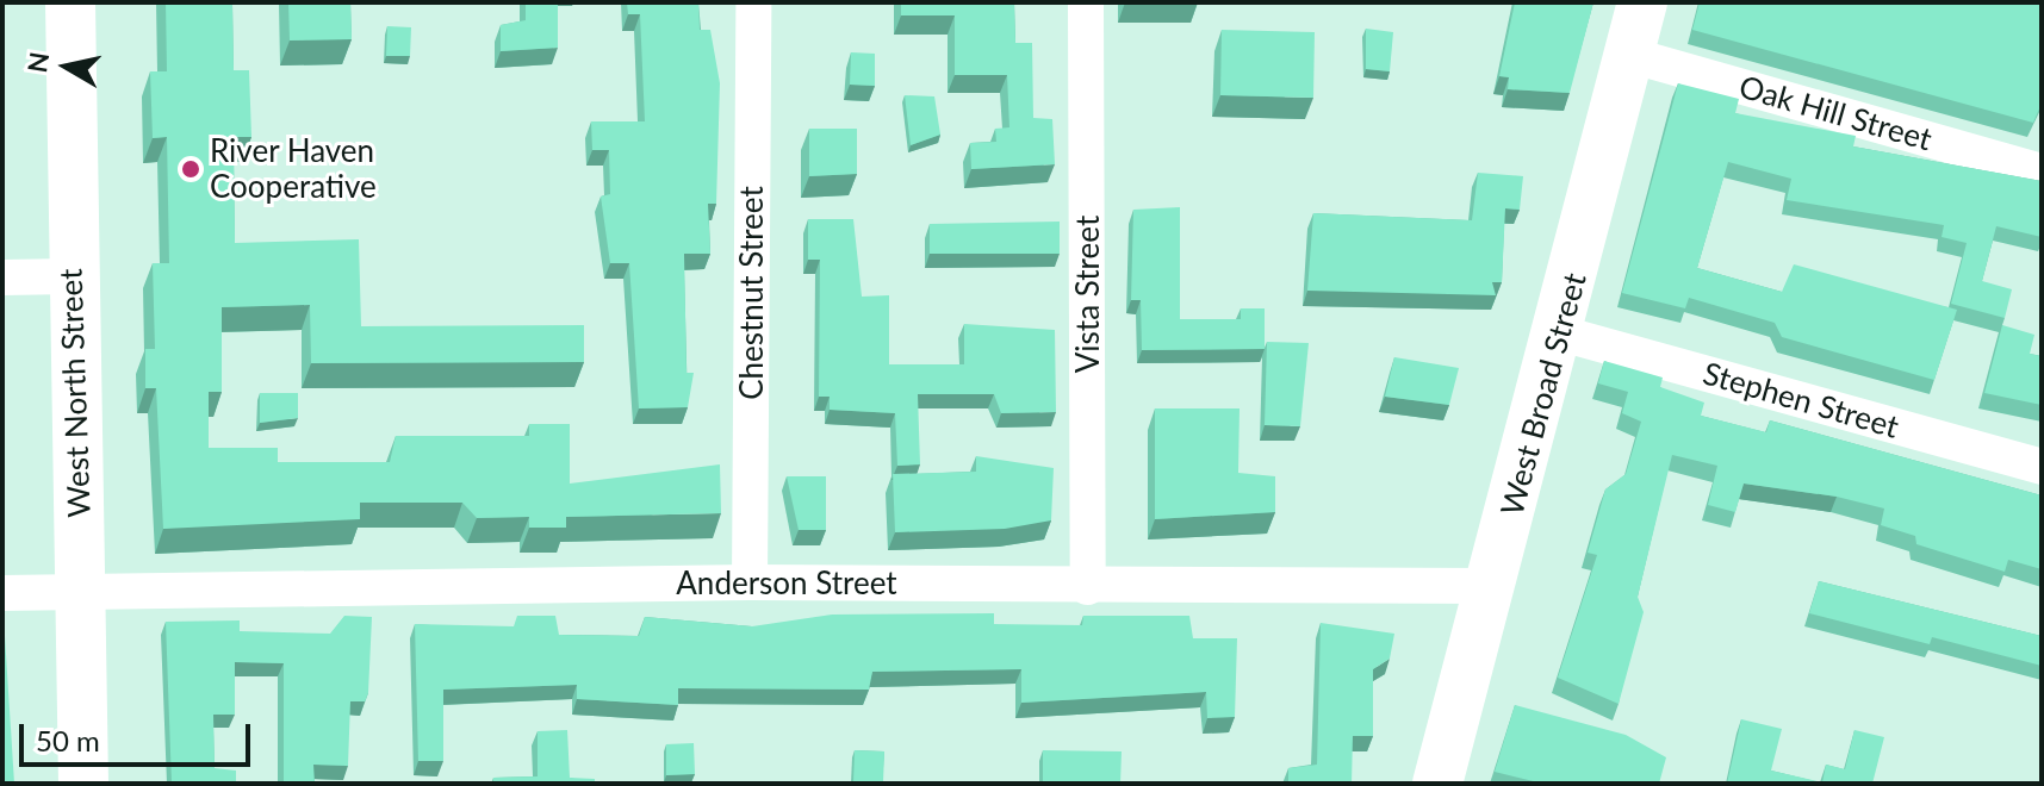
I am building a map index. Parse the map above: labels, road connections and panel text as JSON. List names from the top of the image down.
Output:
{
  "streets": {
    "main road": ["West North Street", "West Broad Street"],
    "street": [
      "Oak Hill Street",
      "Chestnut Street",
      "Vista Street",
      "Stephen Street",
      "Anderson Street"
    ]
  },
  "crossings": [
    ["Oak Hill Street", "West Broad Street"],
    ["Chestnut Street", "Anderson Street"],
    ["Vista Street", "Anderson Street"],
    ["West North Street", "Anderson Street"],
    ["West Broad Street", "Stephen Street"],
    ["West Broad Street", "Anderson Street"]
  ],
  "places": ["River Haven Cooperative"],
  "scale_bar": "50 m",
  "north": "left"
}
